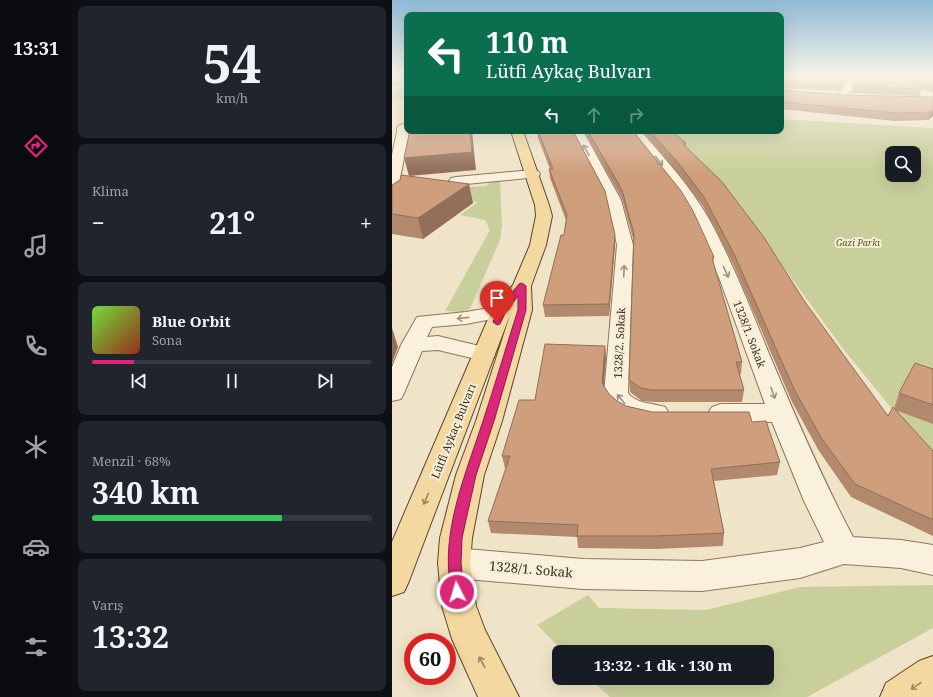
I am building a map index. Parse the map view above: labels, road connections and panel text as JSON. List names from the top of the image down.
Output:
{
  "streets": {
    "main road": ["Lütfi Aykaç Bulvarı"],
    "street": ["1328/1. Sokak", "1328/2. Sokak"]
  },
  "crossings": [
    ["1328/1. Sokak", "Lütfi Aykaç Bulvarı"]
  ],
  "one_way": ["1328/2. Sokak"],
  "parks": ["Gazi Parkı"],
  "page": {
    "tabs": "13:31",
    "tile": [
      ["54", "km/h"],
      "Klima",
      ["Menzil · 68%", "340 km"],
      ["Varış", "13:32"]
    ],
    "turn": ["110 m", "Lütfi Aykaç Bulvarı"],
    "heat": ["−", "21°", "+"],
    "song": ["Blue Orbit", "Sona"],
    "limit": "60",
    "trip": "13:32 · 1 dk · 130 m"
  }
}
